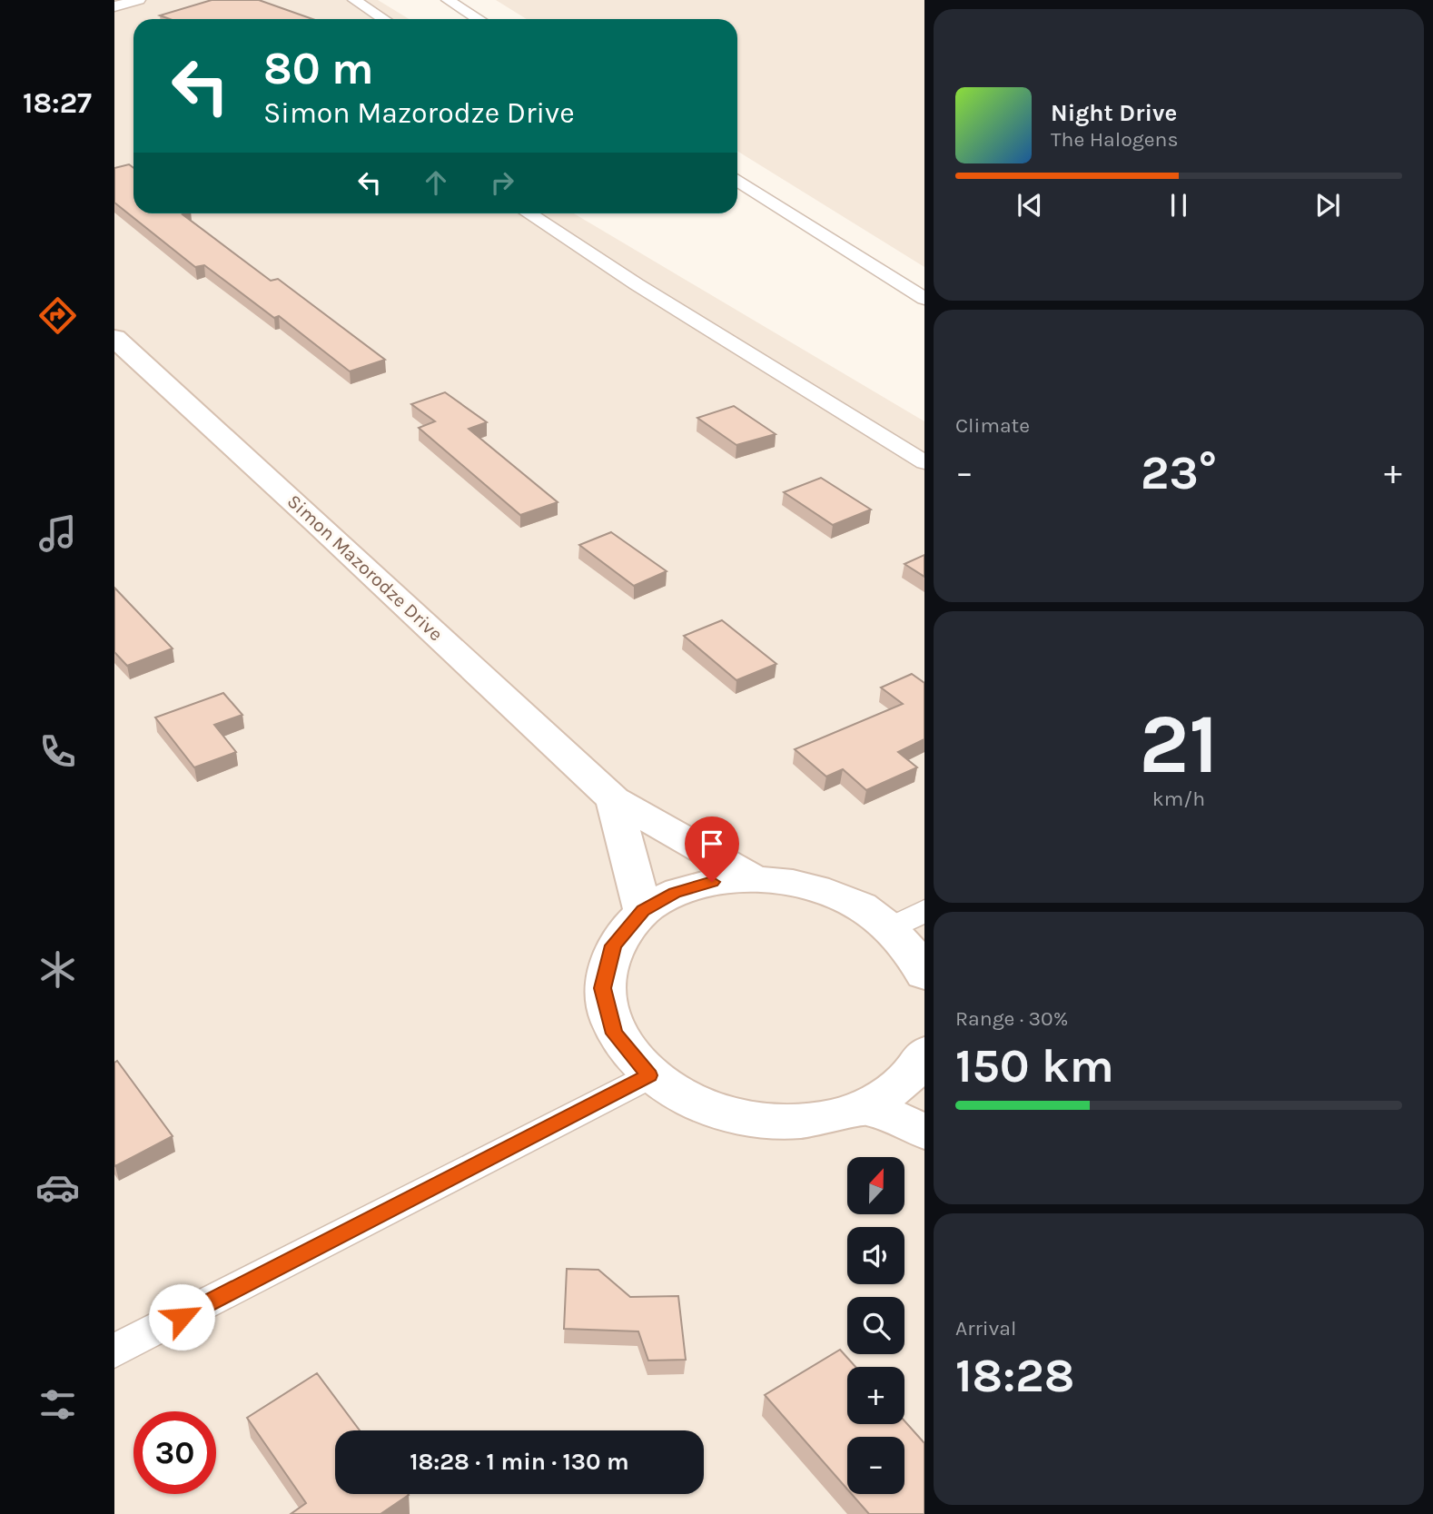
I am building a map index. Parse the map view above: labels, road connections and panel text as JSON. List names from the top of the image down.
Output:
{
  "streets": {
    "street": ["Simon Mazorodze Drive"]
  },
  "north": "top",
  "page": {
    "tabs": "18:27",
    "turn": ["80 m", "Simon Mazorodze Drive"],
    "song": ["Night Drive", "The Halogens"],
    "tile": [
      "Climate",
      ["21", "km/h"],
      ["Range · 30%", "150 km"],
      ["Arrival", "18:28"]
    ],
    "heat": ["−", "23°", "+"],
    "map_buttons": ["+", "−"],
    "limit": "30",
    "trip": "18:28 · 1 min · 130 m"
  }
}
